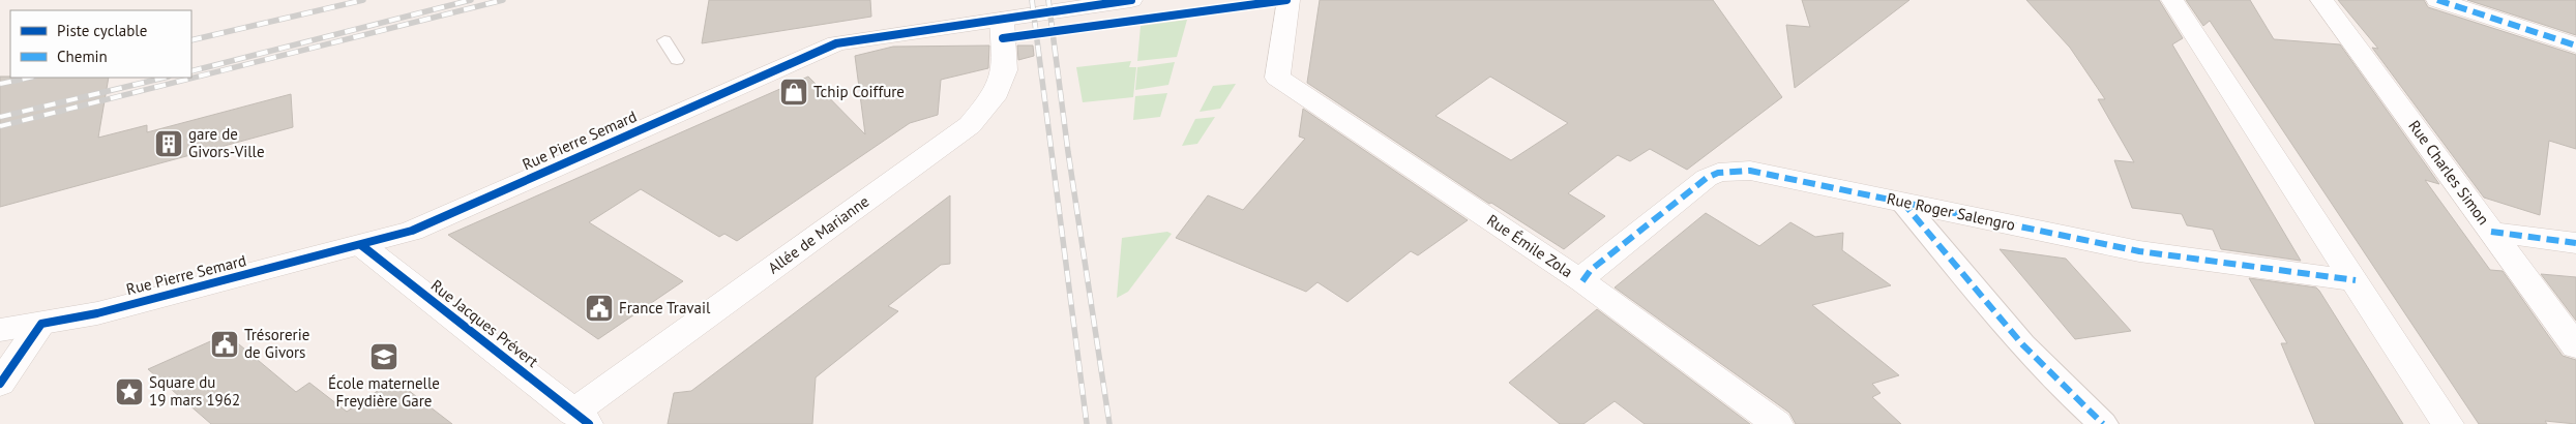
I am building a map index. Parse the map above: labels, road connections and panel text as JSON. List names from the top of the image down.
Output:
{
  "streets": {
    "street": [
      "Rue Pierre Semard",
      "Rue Charles Simon",
      "Rue Roger Salengro",
      "Allée de Marianne",
      "Rue Émile Zola",
      "Rue Jacques Prévert"
    ]
  },
  "crossings": [
    ["Rue Pierre Semard", "Allée de Marianne"],
    ["Rue Pierre Semard", "Rue Jacques Prévert"],
    ["Rue Roger Salengro", "Rue Émile Zola"],
    ["Allée de Marianne", "Rue Jacques Prévert"]
  ],
  "places": {
    "shop": ["Tchip Coiffure"],
    "building": ["gare de Givors-Ville"],
    "public building": ["France Travail", "Trésorerie de Givors"],
    "school or university": ["École maternelle Freydière Gare"],
    "place": ["Square du 19 mars 1962"]
  },
  "legend": ["Piste cyclable", "Chemin"]
}
